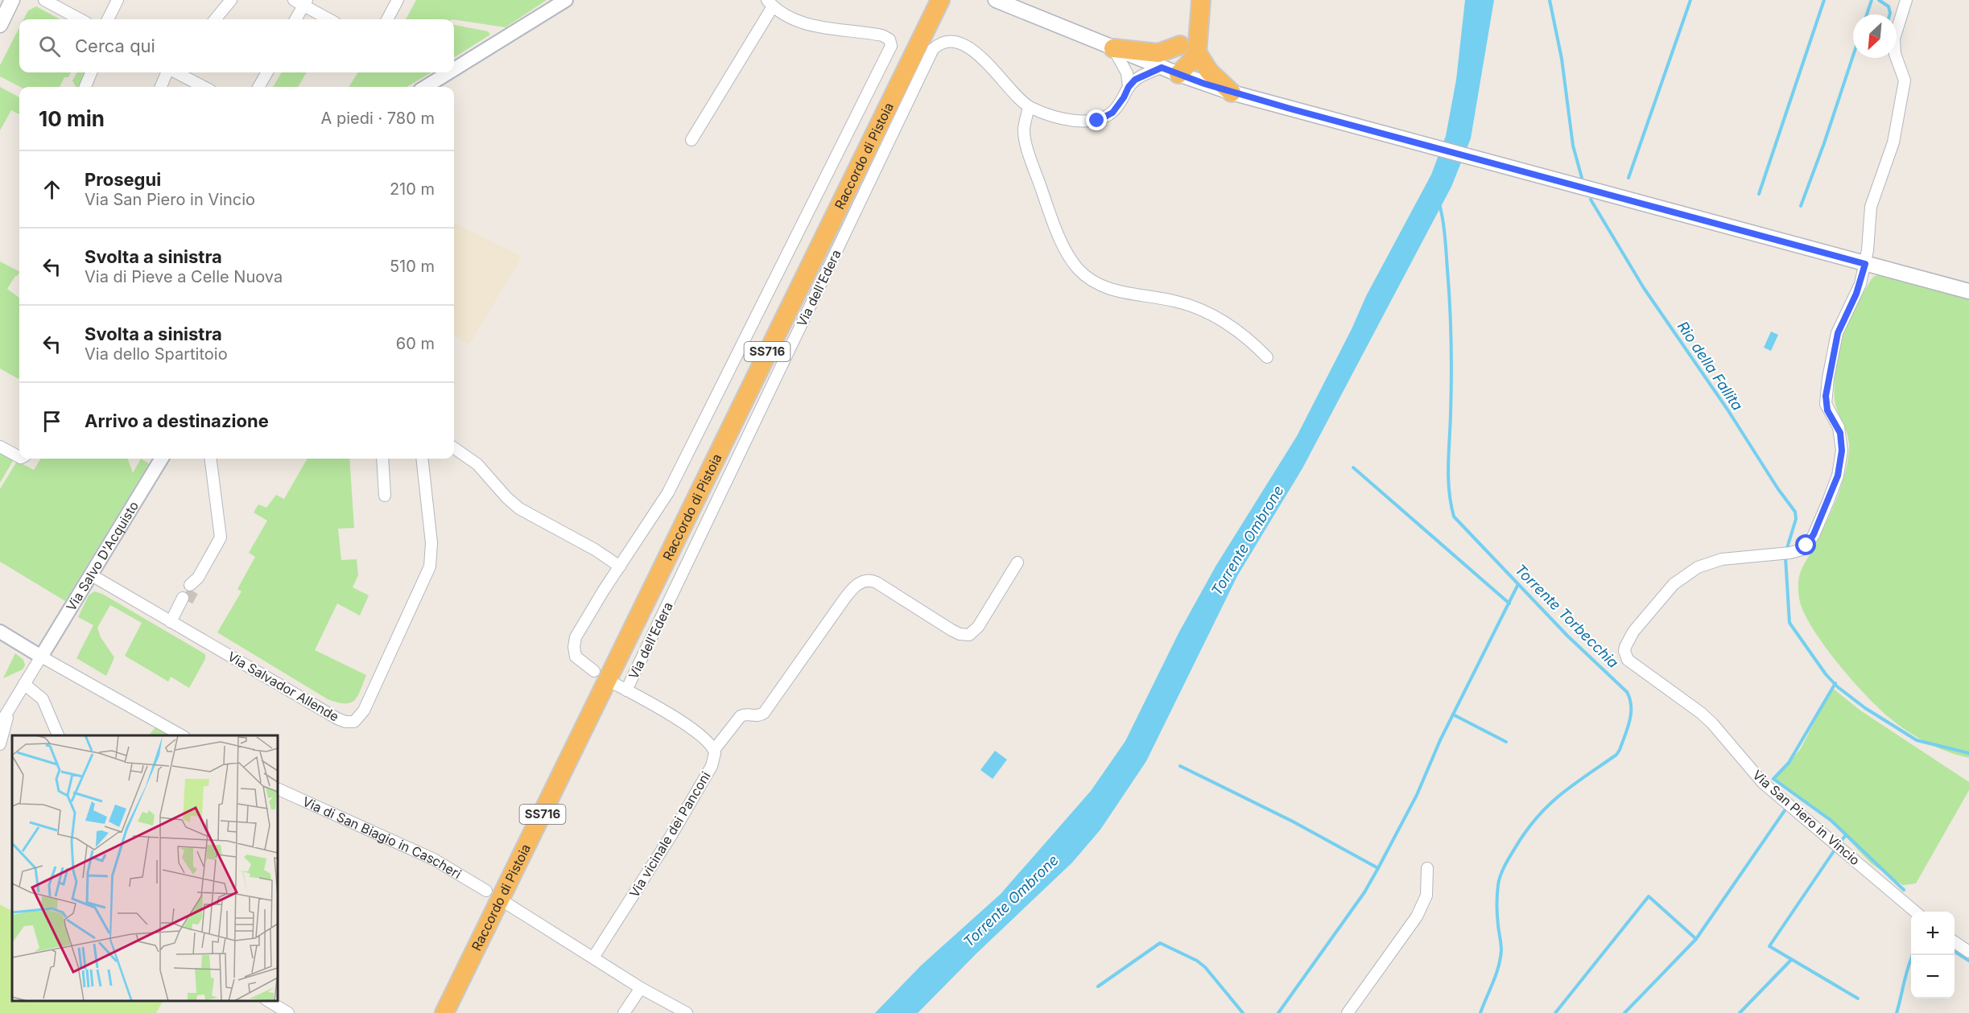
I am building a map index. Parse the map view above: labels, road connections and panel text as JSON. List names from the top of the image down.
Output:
{
  "streets": {
    "highway": ["Raccordo di Pistoia", "SS716"],
    "street": [
      "Via dell'Edera",
      "Via Salvo D'Acquisto",
      "Via Salvador Allende",
      "Via San Piero in Vincio",
      "Via vicinale dei Panconi",
      "Via di San Biagio in Cascheri"
    ]
  },
  "crossings": [
    ["Via Salvo D'Acquisto", "Via Salvador Allende"]
  ],
  "water": ["Rio della Fallita", "Torrente Ombrone", "Torrente Torbecchia"],
  "north": "bottom left",
  "page": {
    "search": "Cerca qui",
    "heading": ["10 min", "A piedi · 780 m"],
    "list": [
      ["Prosegui", "Via San Piero in Vincio", "210 m"],
      ["Svolta a sinistra", "Via di Pieve a Celle Nuova", "510 m"],
      ["Svolta a sinistra", "Via dello Spartitoio", "60 m"],
      "Arrivo a destinazione"
    ],
    "map_buttons": ["+", "−"]
  }
}
